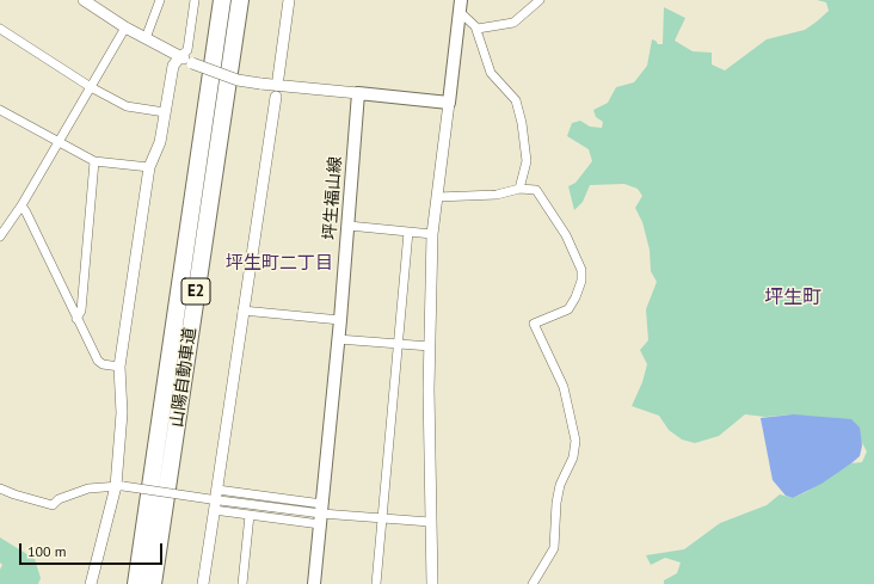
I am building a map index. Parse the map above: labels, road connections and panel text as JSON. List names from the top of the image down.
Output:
{
  "streets": {
    "highway": ["E2", "山陽自動車道"],
    "main road": ["坪生福山線"]
  },
  "districts": ["坪生町二丁目", "坪生町"],
  "scale_bar": "100 m"
}
